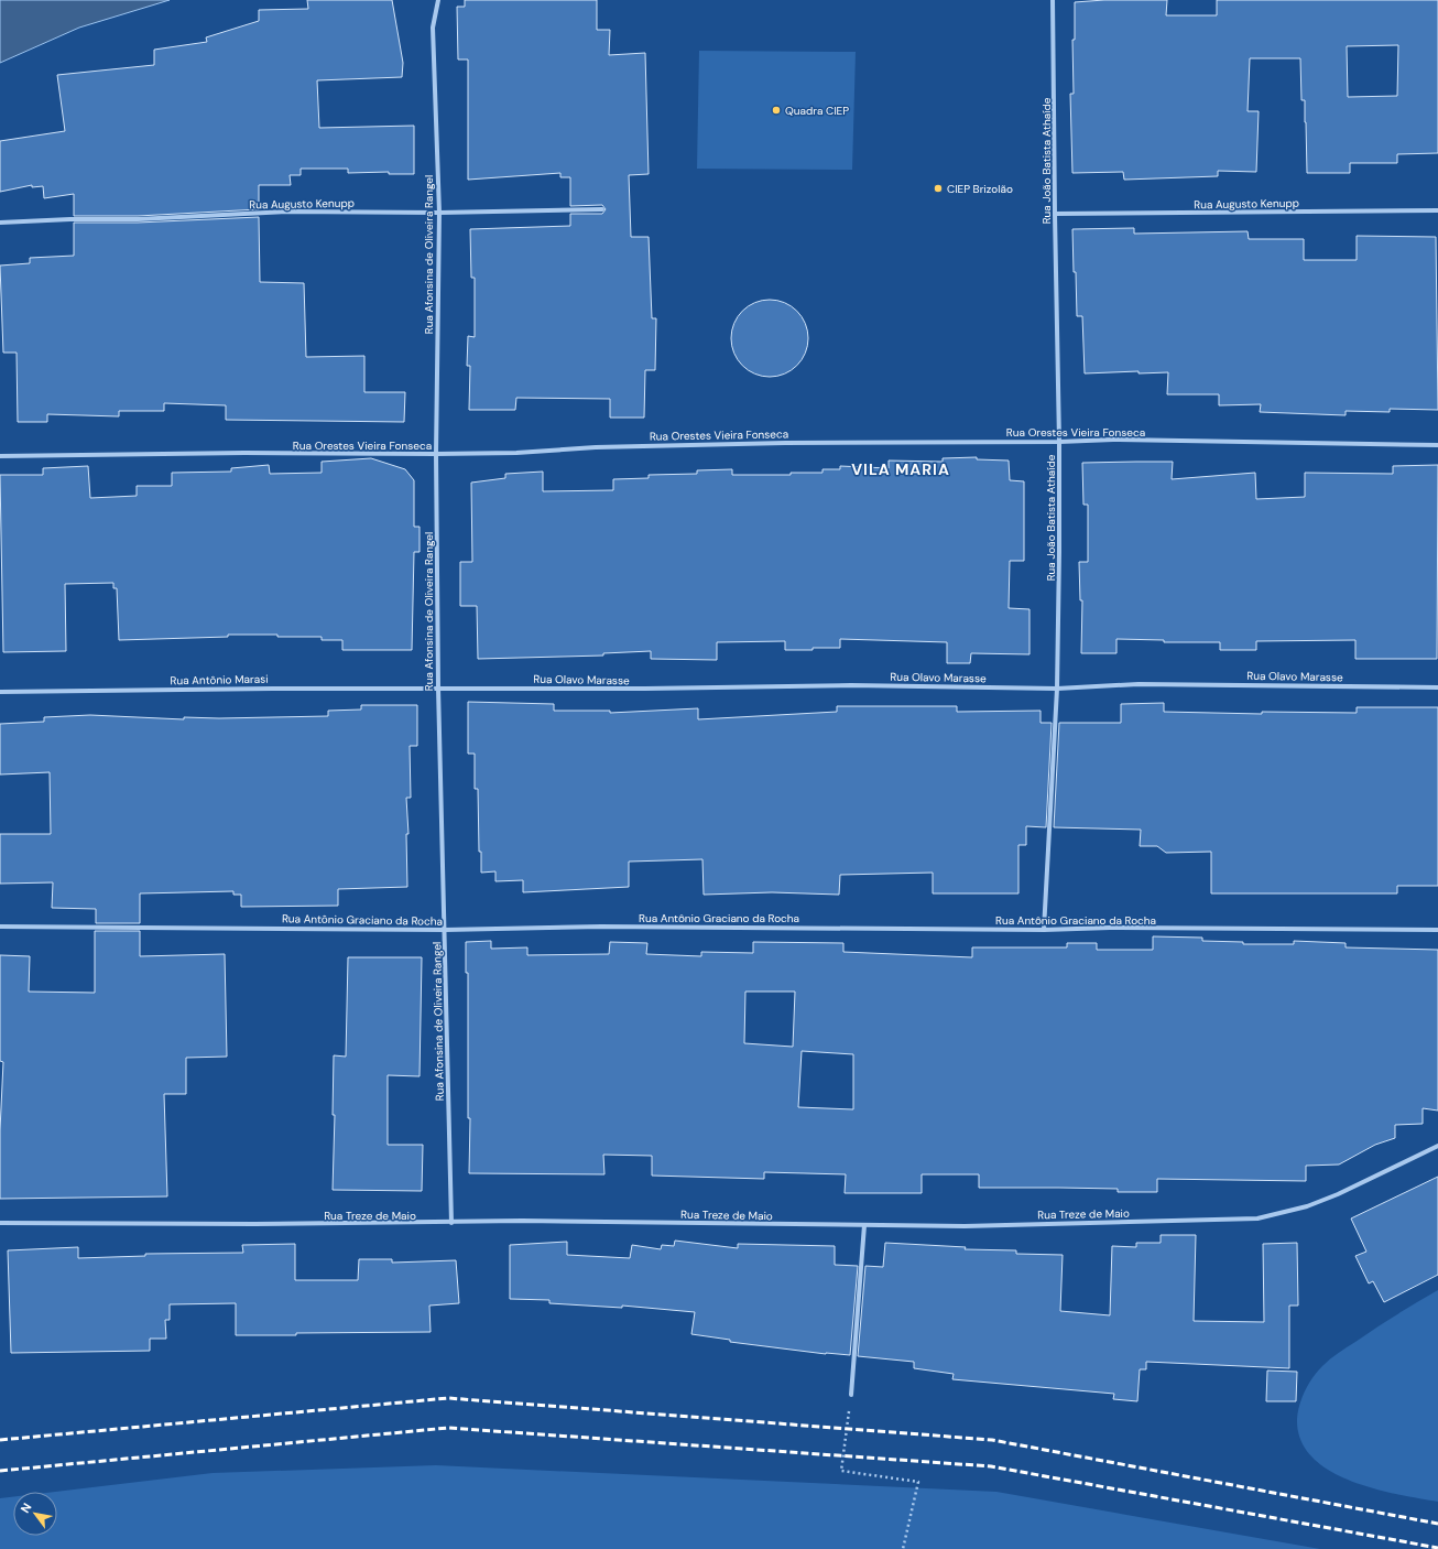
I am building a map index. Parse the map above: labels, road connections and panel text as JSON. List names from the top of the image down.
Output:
{
  "streets": {
    "street": [
      "Rua João Batista Athaíde",
      "Rua Augusto Kenupp",
      "Rua Afonsina de Oliveira Rangel",
      "Rua Orestes Vieira Fonseca",
      "Rua Olavo Marasse",
      "Rua Antônio Marasi",
      "Rua Antônio Graciano da Rocha",
      "Rua Treze de Maio"
    ]
  },
  "crossings": [
    ["Rua João Batista Athaíde", "Rua Augusto Kenupp"],
    ["Rua João Batista Athaíde", "Rua Orestes Vieira Fonseca"],
    ["Rua João Batista Athaíde", "Rua Olavo Marasse"],
    ["Rua João Batista Athaíde", "Rua Antônio Graciano da Rocha"],
    ["Rua Augusto Kenupp", "Rua Afonsina de Oliveira Rangel"],
    ["Rua Afonsina de Oliveira Rangel", "Rua Orestes Vieira Fonseca"],
    ["Rua Afonsina de Oliveira Rangel", "Rua Olavo Marasse"],
    ["Rua Afonsina de Oliveira Rangel", "Rua Antônio Marasi"],
    ["Rua Afonsina de Oliveira Rangel", "Rua Antônio Graciano da Rocha"],
    ["Rua Afonsina de Oliveira Rangel", "Rua Treze de Maio"],
    ["Rua Olavo Marasse", "Rua Antônio Marasi"]
  ],
  "districts": ["VILA MARIA"],
  "places": ["Quadra CIEP", "CIEP Brizolão"],
  "north": "top left"
}
